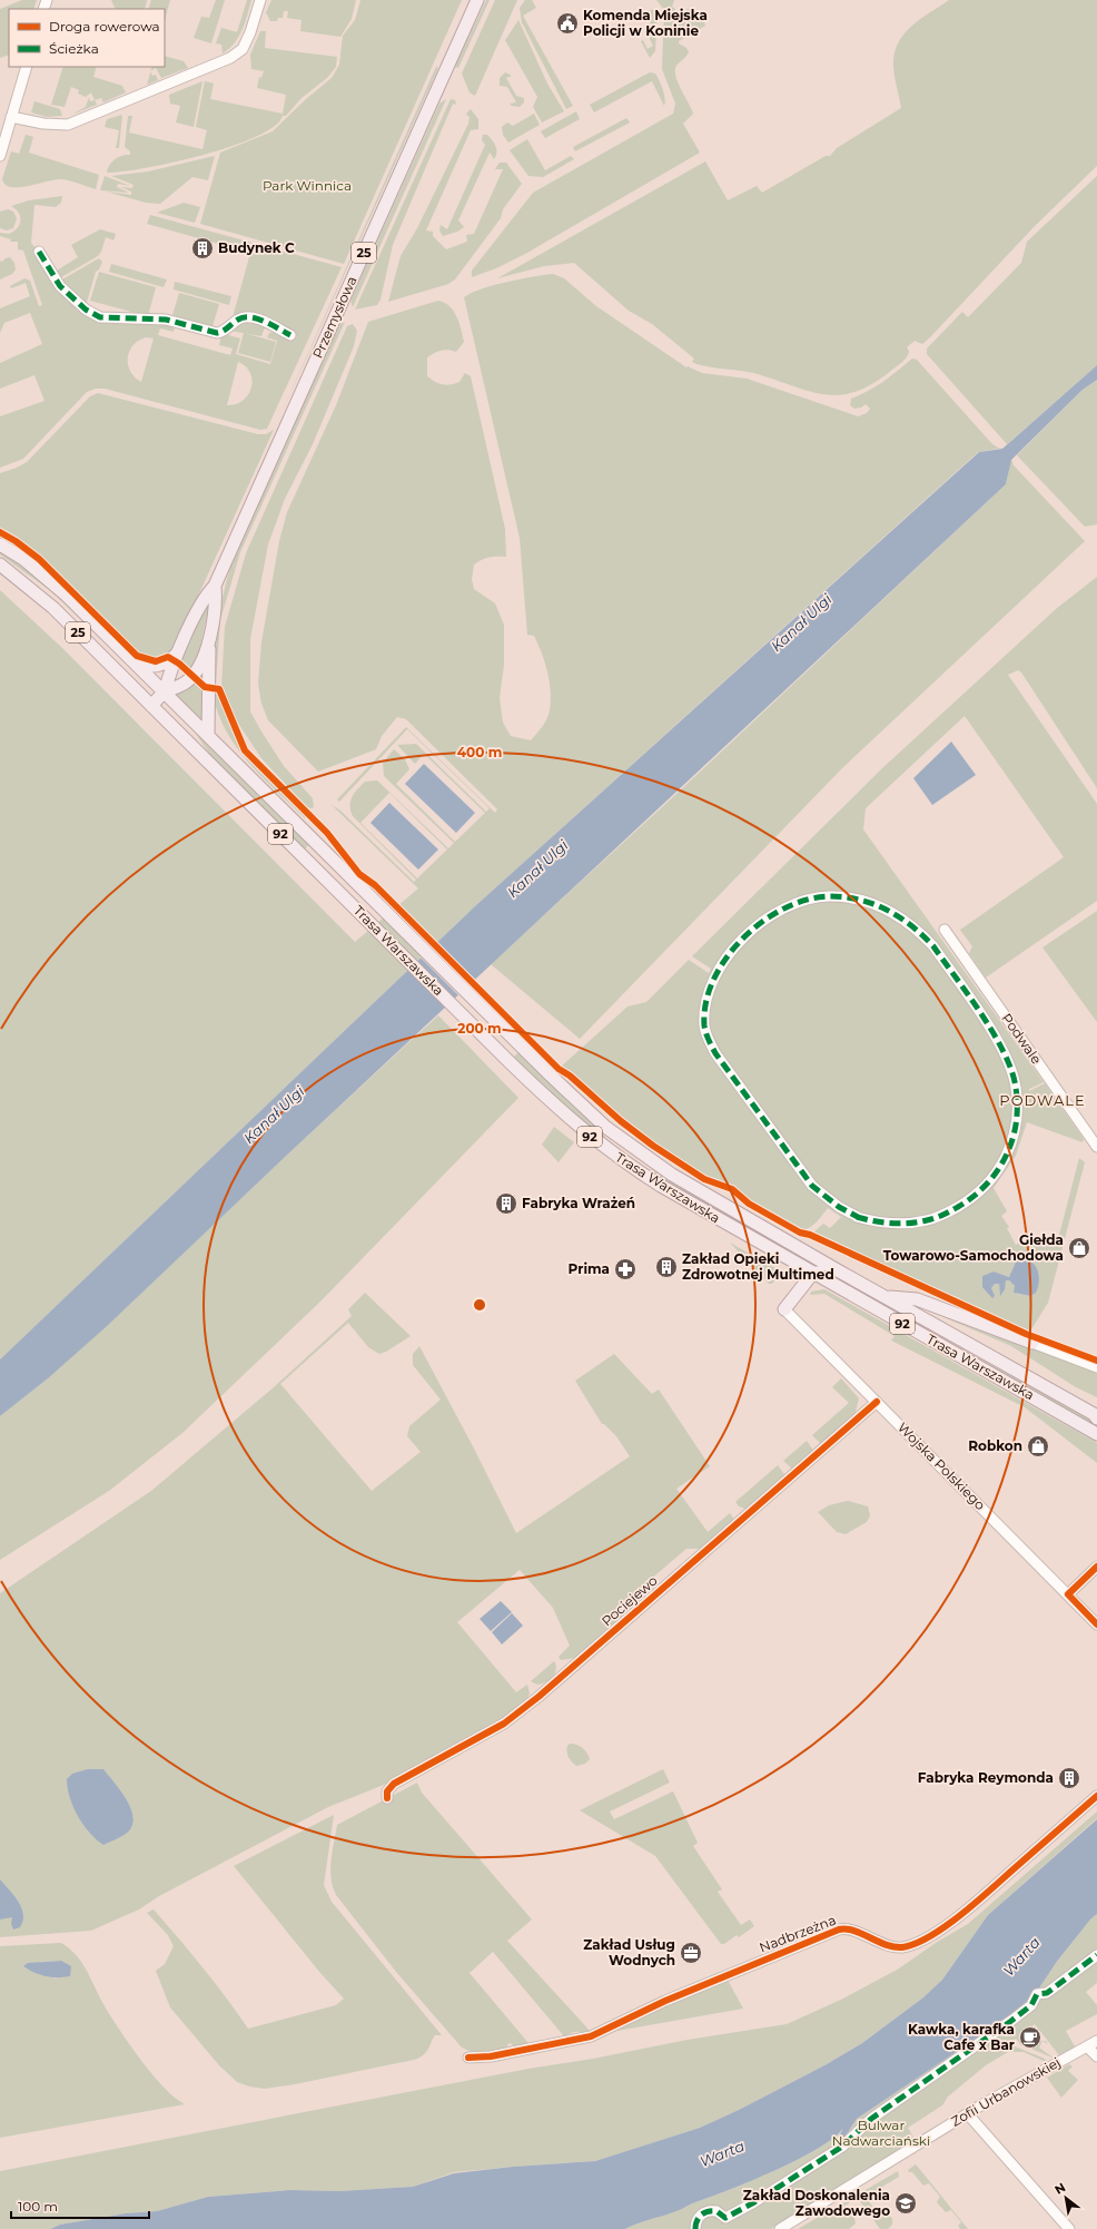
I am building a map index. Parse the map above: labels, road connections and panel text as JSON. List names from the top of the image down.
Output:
{
  "streets": {
    "main road": [
      "25",
      "Przemysłowa",
      "92",
      "Trasa Warszawska"
    ],
    "street": [
      "Podwale",
      "Wojska Polskiego",
      "Pociejewo",
      "Nadbrzeżna",
      "Zofii Urbanowskiej"
    ]
  },
  "crossings": [
    ["25", "Przemysłowa"],
    ["25", "Trasa Warszawska"],
    ["Przemysłowa", "Trasa Warszawska"],
    ["Wojska Polskiego", "Pociejewo"]
  ],
  "districts": ["PODWALE"],
  "water": ["Kanał Ulgi", "Warta"],
  "parks": ["Park Winnica", "Bulwar Nadwarciański"],
  "places": {
    "public building": ["Komenda Miejska Policji w Koninie"],
    "building": [
      "Budynek C",
      "Fabryka Wrażeń",
      "Zakład Opieki Zdrowotnej Multimed",
      "Fabryka Reymonda"
    ],
    "shop": ["Giełda Towarowo-Samochodowa", "Robkon"],
    "pharmacy": ["Prima"],
    "office": ["Zakład Usług Wodnych"],
    "cafe": ["Kawka, karafka Cafe x Bar"],
    "school or university": ["Zakład Doskonalenia Zawodowego"]
  },
  "legend": ["Droga rowerowa", "Ścieżka"],
  "scale_bar": "100 m",
  "north": "top left",
  "rings": ["400 m", "200 m"]
}
